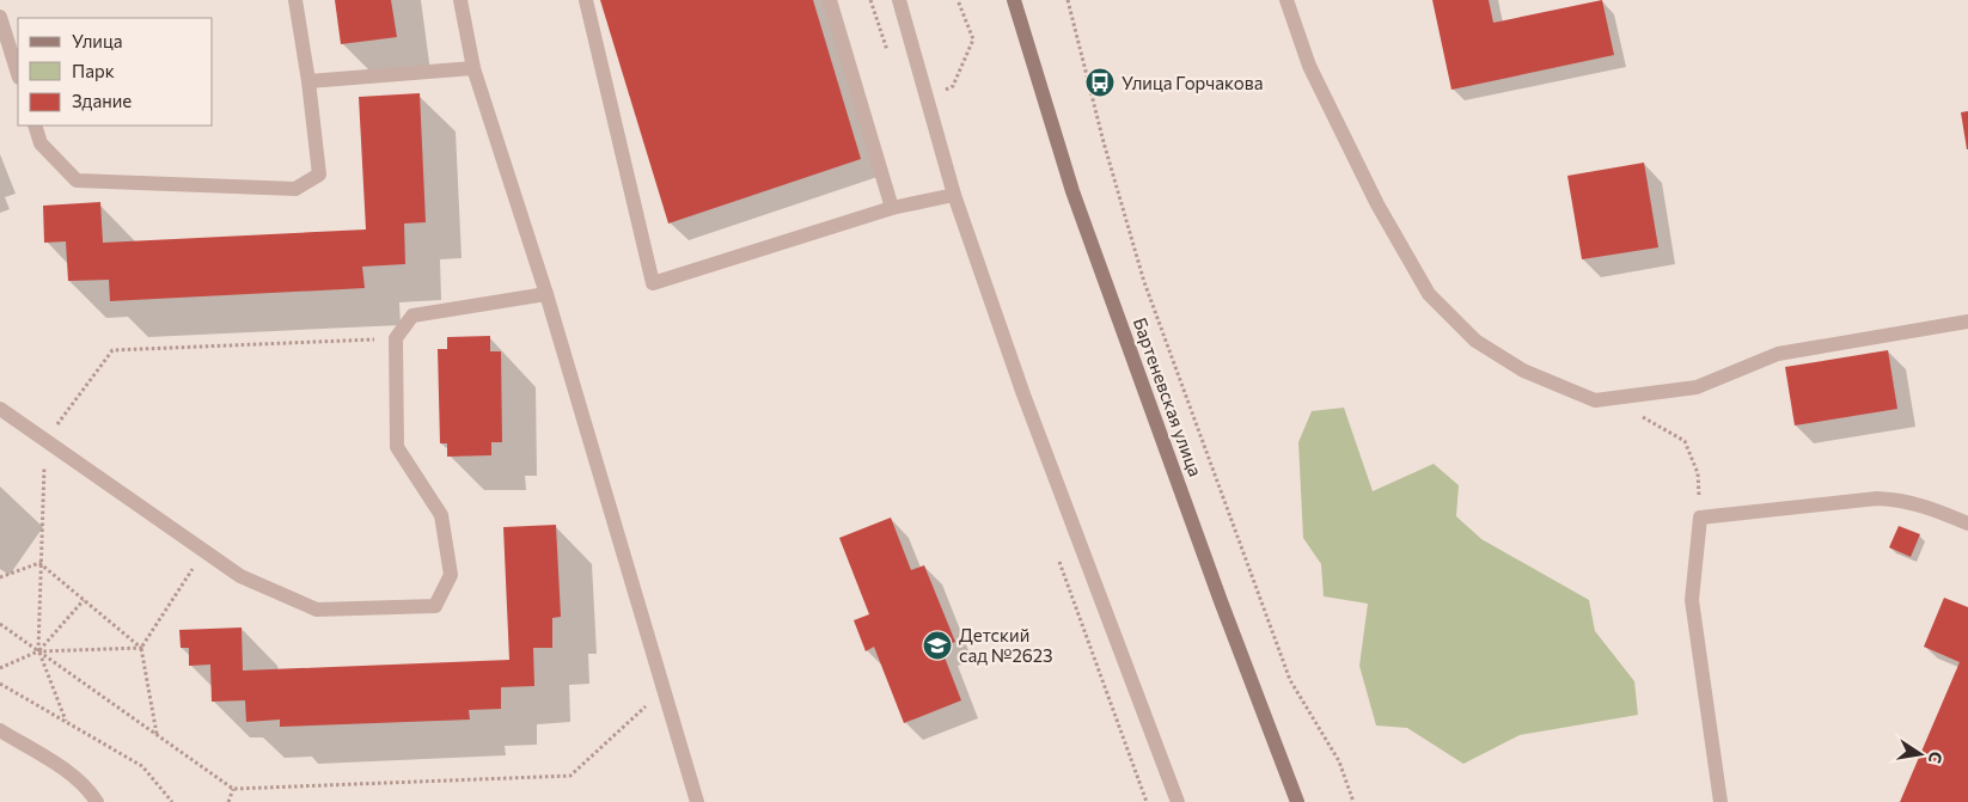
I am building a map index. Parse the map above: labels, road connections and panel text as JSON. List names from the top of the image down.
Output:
{
  "streets": {
    "main road": ["Бартеневская улица"]
  },
  "places": {
    "bus stop": ["Улица Горчакова"],
    "school or university": ["Детский сад №2623"]
  },
  "legend": ["Улица", "Парк", "Здание"],
  "north": "right"
}
